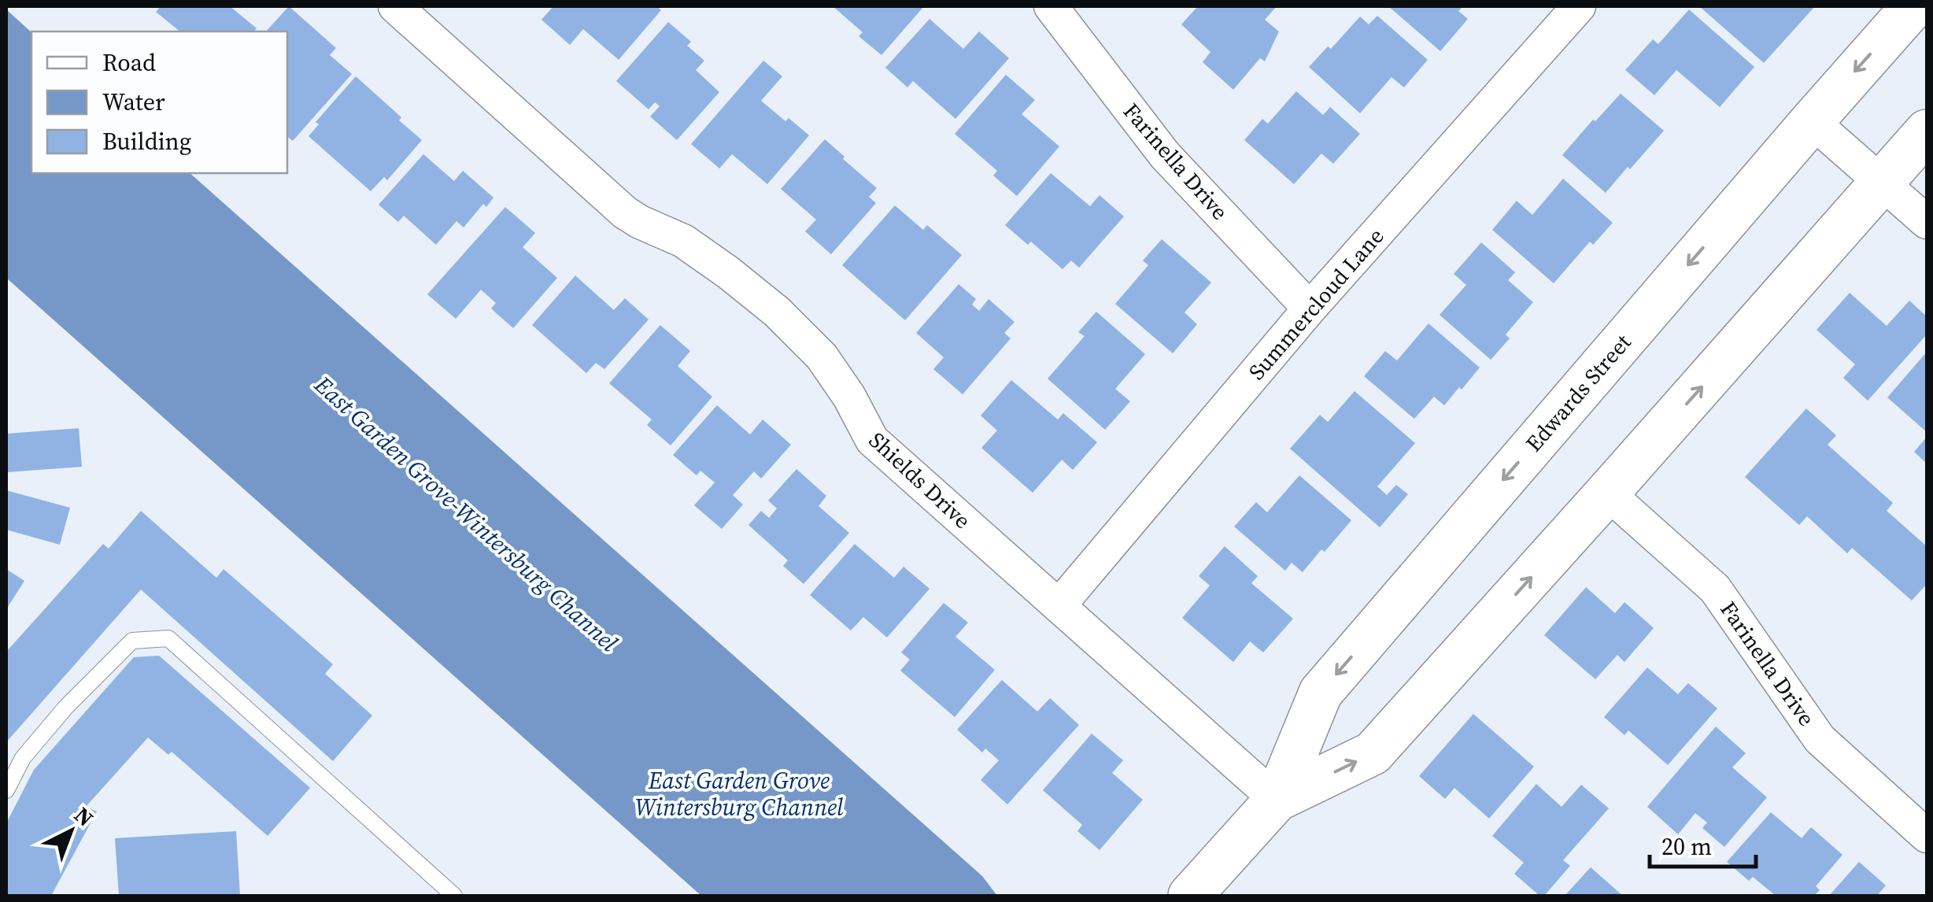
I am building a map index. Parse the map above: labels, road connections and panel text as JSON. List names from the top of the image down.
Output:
{
  "streets": {
    "main road": ["Edwards Street"],
    "street": ["Farinella Drive", "Summercloud Lane", "Shields Drive"]
  },
  "crossings": [
    ["Farinella Drive", "Summercloud Lane"],
    ["Farinella Drive", "Edwards Street"],
    ["Summercloud Lane", "Shields Drive"],
    ["Edwards Street", "Shields Drive"]
  ],
  "water": ["East Garden Grove-Wintersburg Channel", "East Garden Grove Wintersburg Channel"],
  "legend": ["Road", "Water", "Building"],
  "scale_bar": "20 m",
  "north": "top right"
}
